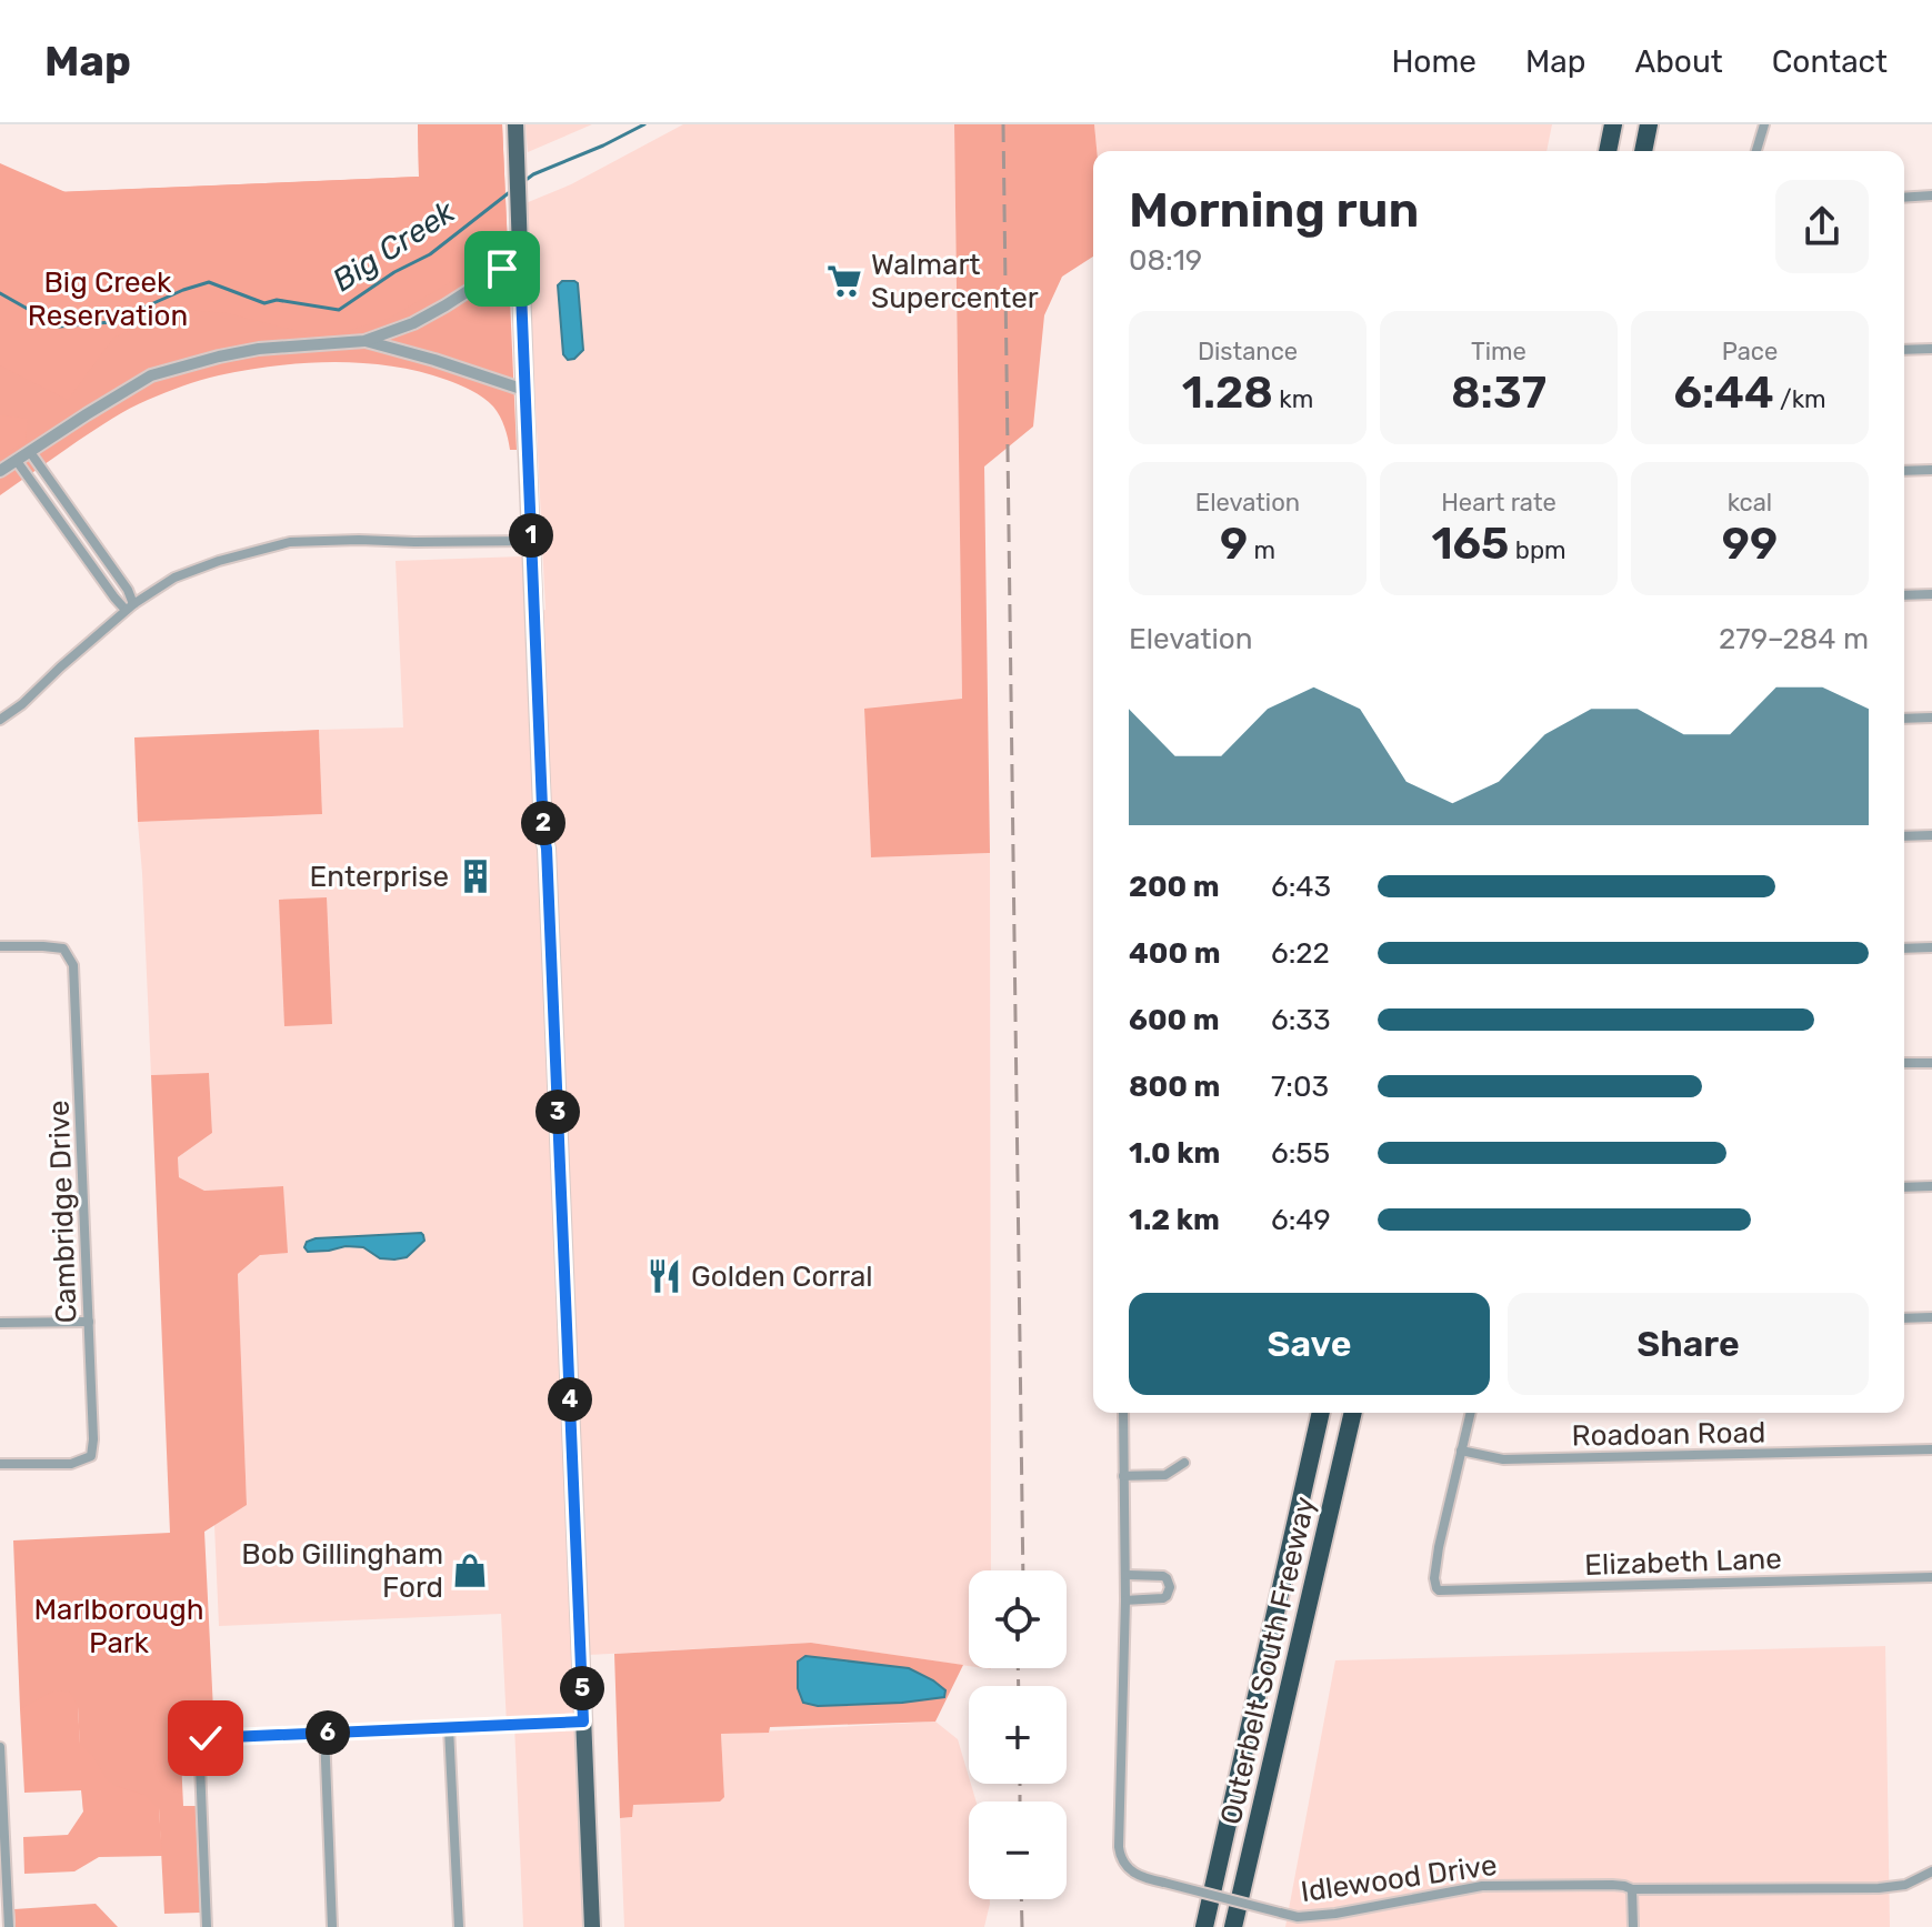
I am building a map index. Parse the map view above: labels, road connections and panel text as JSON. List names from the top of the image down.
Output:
{
  "streets": {
    "highway": ["Outerbelt South Freeway"],
    "street": [
      "Cambridge Drive",
      "Roadoan Road",
      "Elizabeth Lane",
      "Idlewood Drive"
    ]
  },
  "crossings": [
    ["Roadoan Road", "Elizabeth Lane"]
  ],
  "water": ["Big Creek"],
  "parks": ["Big Creek Reservation", "Marlborough Park"],
  "places": {
    "supermarket": ["Walmart Supercenter"],
    "building": ["Enterprise"],
    "restaurant": ["Golden Corral"],
    "shop": ["Bob Gillingham Ford"]
  },
  "page": {
    "header": "Map",
    "nav": [
      "Home",
      "Map",
      "About",
      "Contact"
    ],
    "heading": ["Morning run", "08:19"],
    "stats": [
      ["Distance", "1.28 km"],
      ["Time", "8:37"],
      ["Pace", "6:44 /km"],
      ["Elevation", "9 m"],
      ["Heart rate", "165 bpm"],
      ["kcal", "99"]
    ],
    "pins": [
      "1",
      "2",
      "3",
      "4",
      "5",
      "6"
    ],
    "chart": ["Elevation", "279–284 m"],
    "list": [
      {
        "name": "200 m",
        "note": "6:43"
      },
      {
        "name": "400 m",
        "note": "6:22"
      },
      {
        "name": "600 m",
        "note": "6:33"
      },
      {
        "name": "800 m",
        "note": "7:03"
      },
      {
        "name": "1.0 km",
        "note": "6:55"
      },
      {
        "name": "1.2 km",
        "note": "6:49"
      }
    ],
    "buttons": ["Save", "Share"],
    "map_buttons": ["+", "−"]
  }
}
